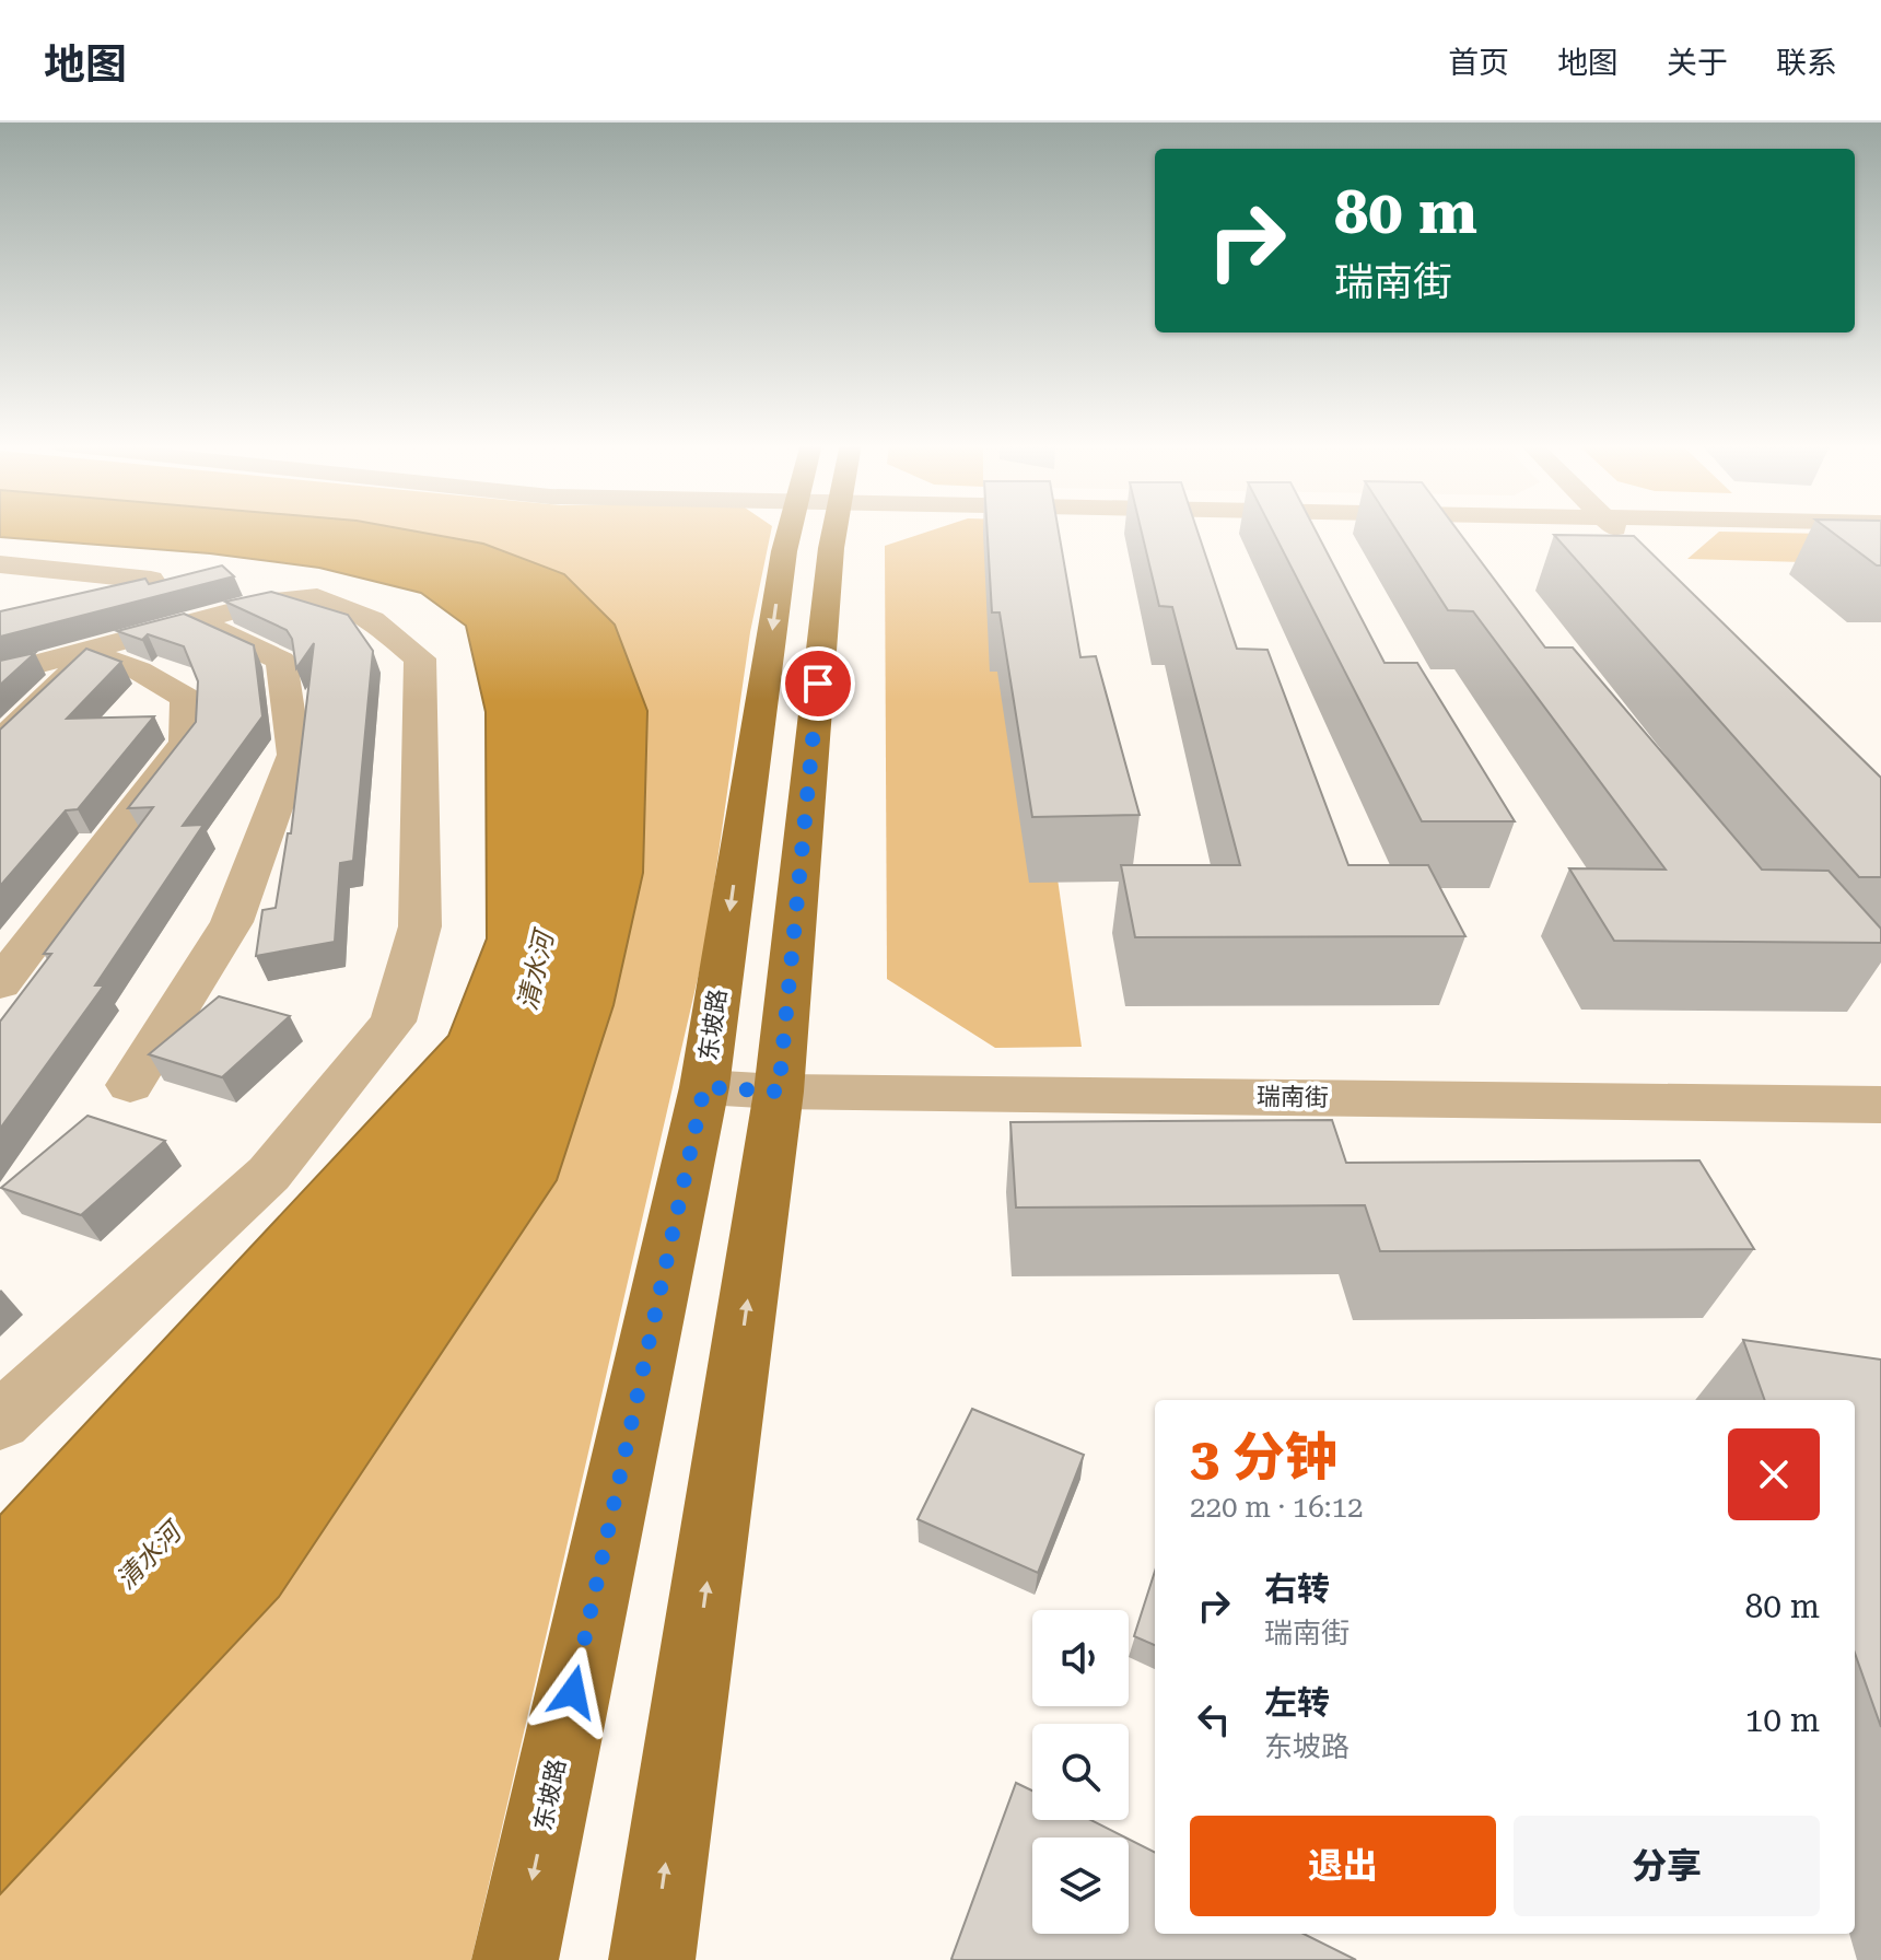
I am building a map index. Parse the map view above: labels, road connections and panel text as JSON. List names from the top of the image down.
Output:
{
  "streets": {
    "main road": ["东坡路"],
    "street": ["瑞南街"]
  },
  "crossings": [
    ["东坡路", "瑞南街"]
  ],
  "water": ["清水河"],
  "page": {
    "header": "地图",
    "nav": [
      "首页",
      "地图",
      "关于",
      "联系"
    ],
    "turn": ["80 m", "瑞南街"],
    "heading": ["3 分钟", "220 m · 16:12"],
    "list": [
      {
        "name": "右转",
        "note": "瑞南街",
        "value": "80 m"
      },
      {
        "name": "左转",
        "note": "东坡路",
        "value": "10 m"
      }
    ],
    "buttons": ["退出", "分享"]
  }
}
